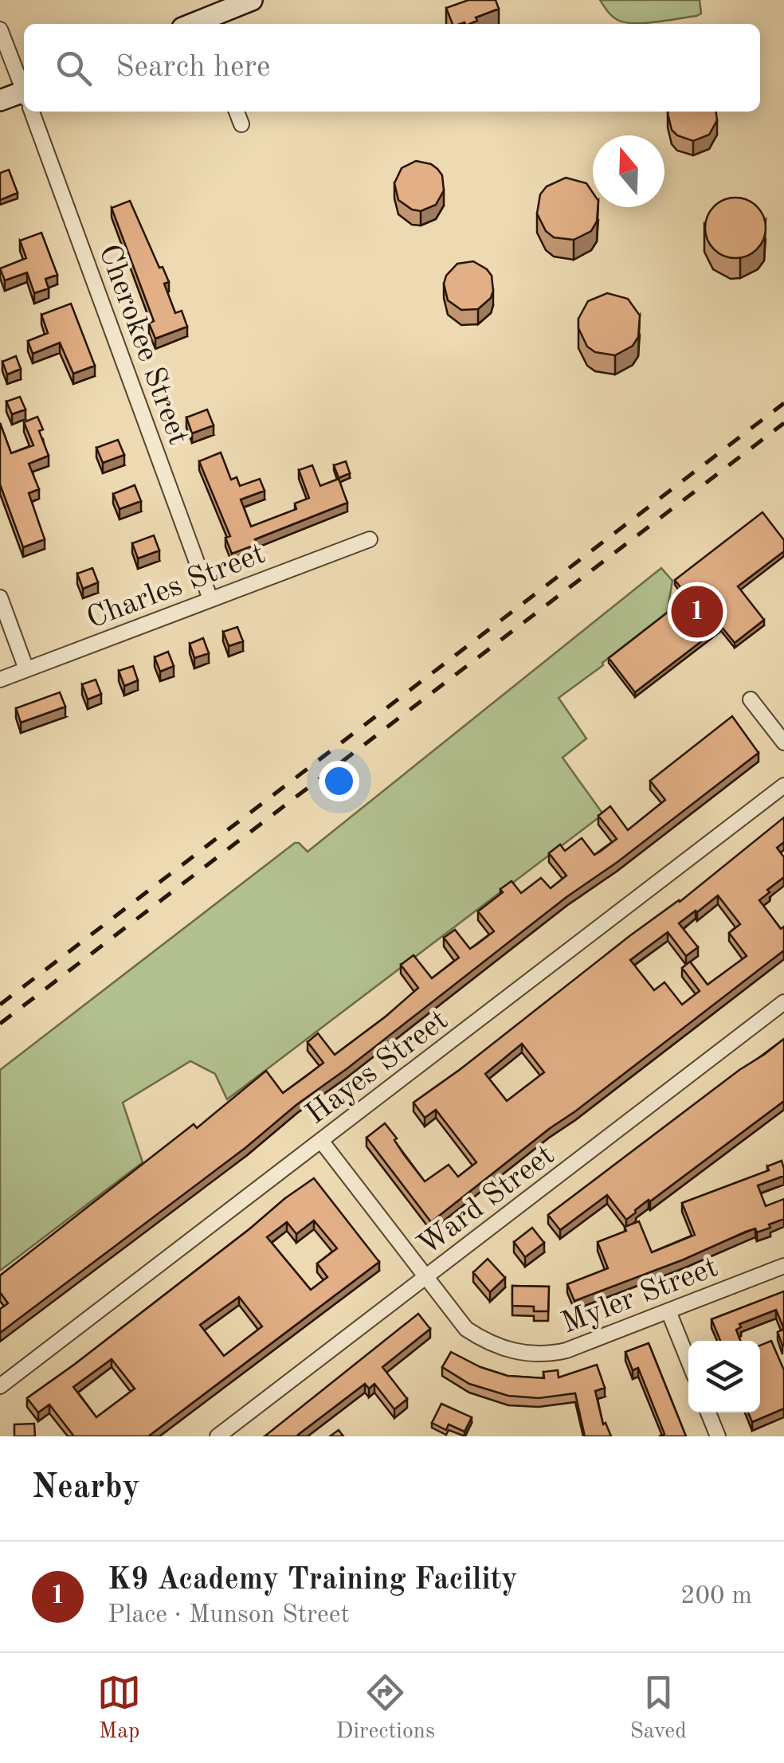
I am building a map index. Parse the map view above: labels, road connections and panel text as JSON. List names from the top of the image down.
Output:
{
  "streets": {
    "street": [
      "Cherokee Street",
      "Charles Street",
      "Hayes Street",
      "Ward Street",
      "Myler Street"
    ]
  },
  "crossings": [
    ["Cherokee Street", "Charles Street"],
    ["Hayes Street", "Myler Street"],
    ["Ward Street", "Myler Street"]
  ],
  "north": "top",
  "page": {
    "search": "Search here",
    "pins": "1",
    "heading": "Nearby",
    "list": [
      {
        "mark": "1",
        "name": "K9 Academy Training Facility",
        "note": "Place · Munson Street",
        "value": "200 m"
      }
    ],
    "nav": ["Map", "Directions", "Saved"]
  }
}
